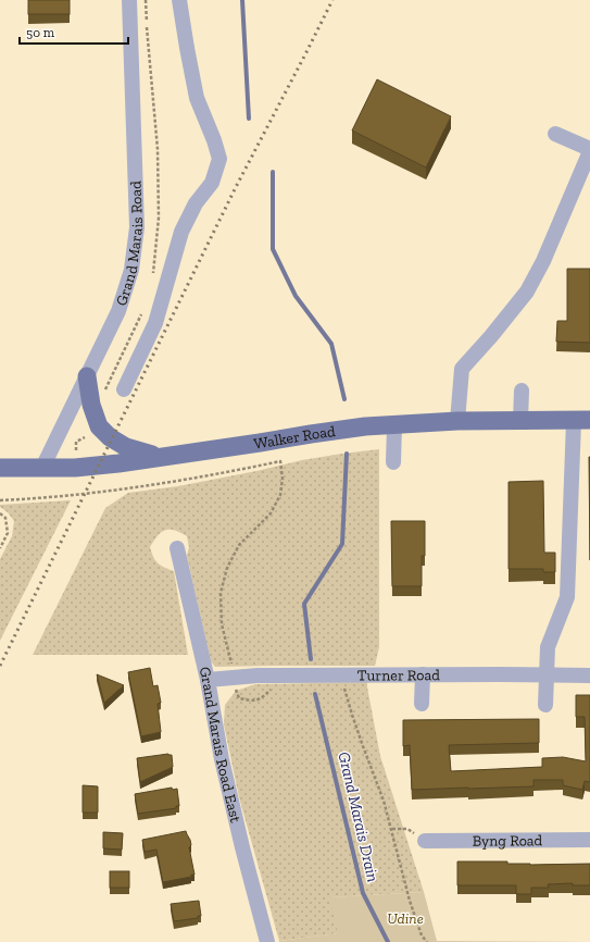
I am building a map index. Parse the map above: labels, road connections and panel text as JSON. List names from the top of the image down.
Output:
{
  "streets": {
    "main road": ["Walker Road"],
    "street": [
      "Grand Marais Road",
      "Turner Road",
      "Grand Marais Road East",
      "Byng Road"
    ]
  },
  "crossings": [
    ["Grand Marais Road", "Walker Road"],
    ["Turner Road", "Grand Marais Road East"]
  ],
  "water": ["Grand Marais Drain"],
  "parks": ["Udine"],
  "scale_bar": "50 m"
}
